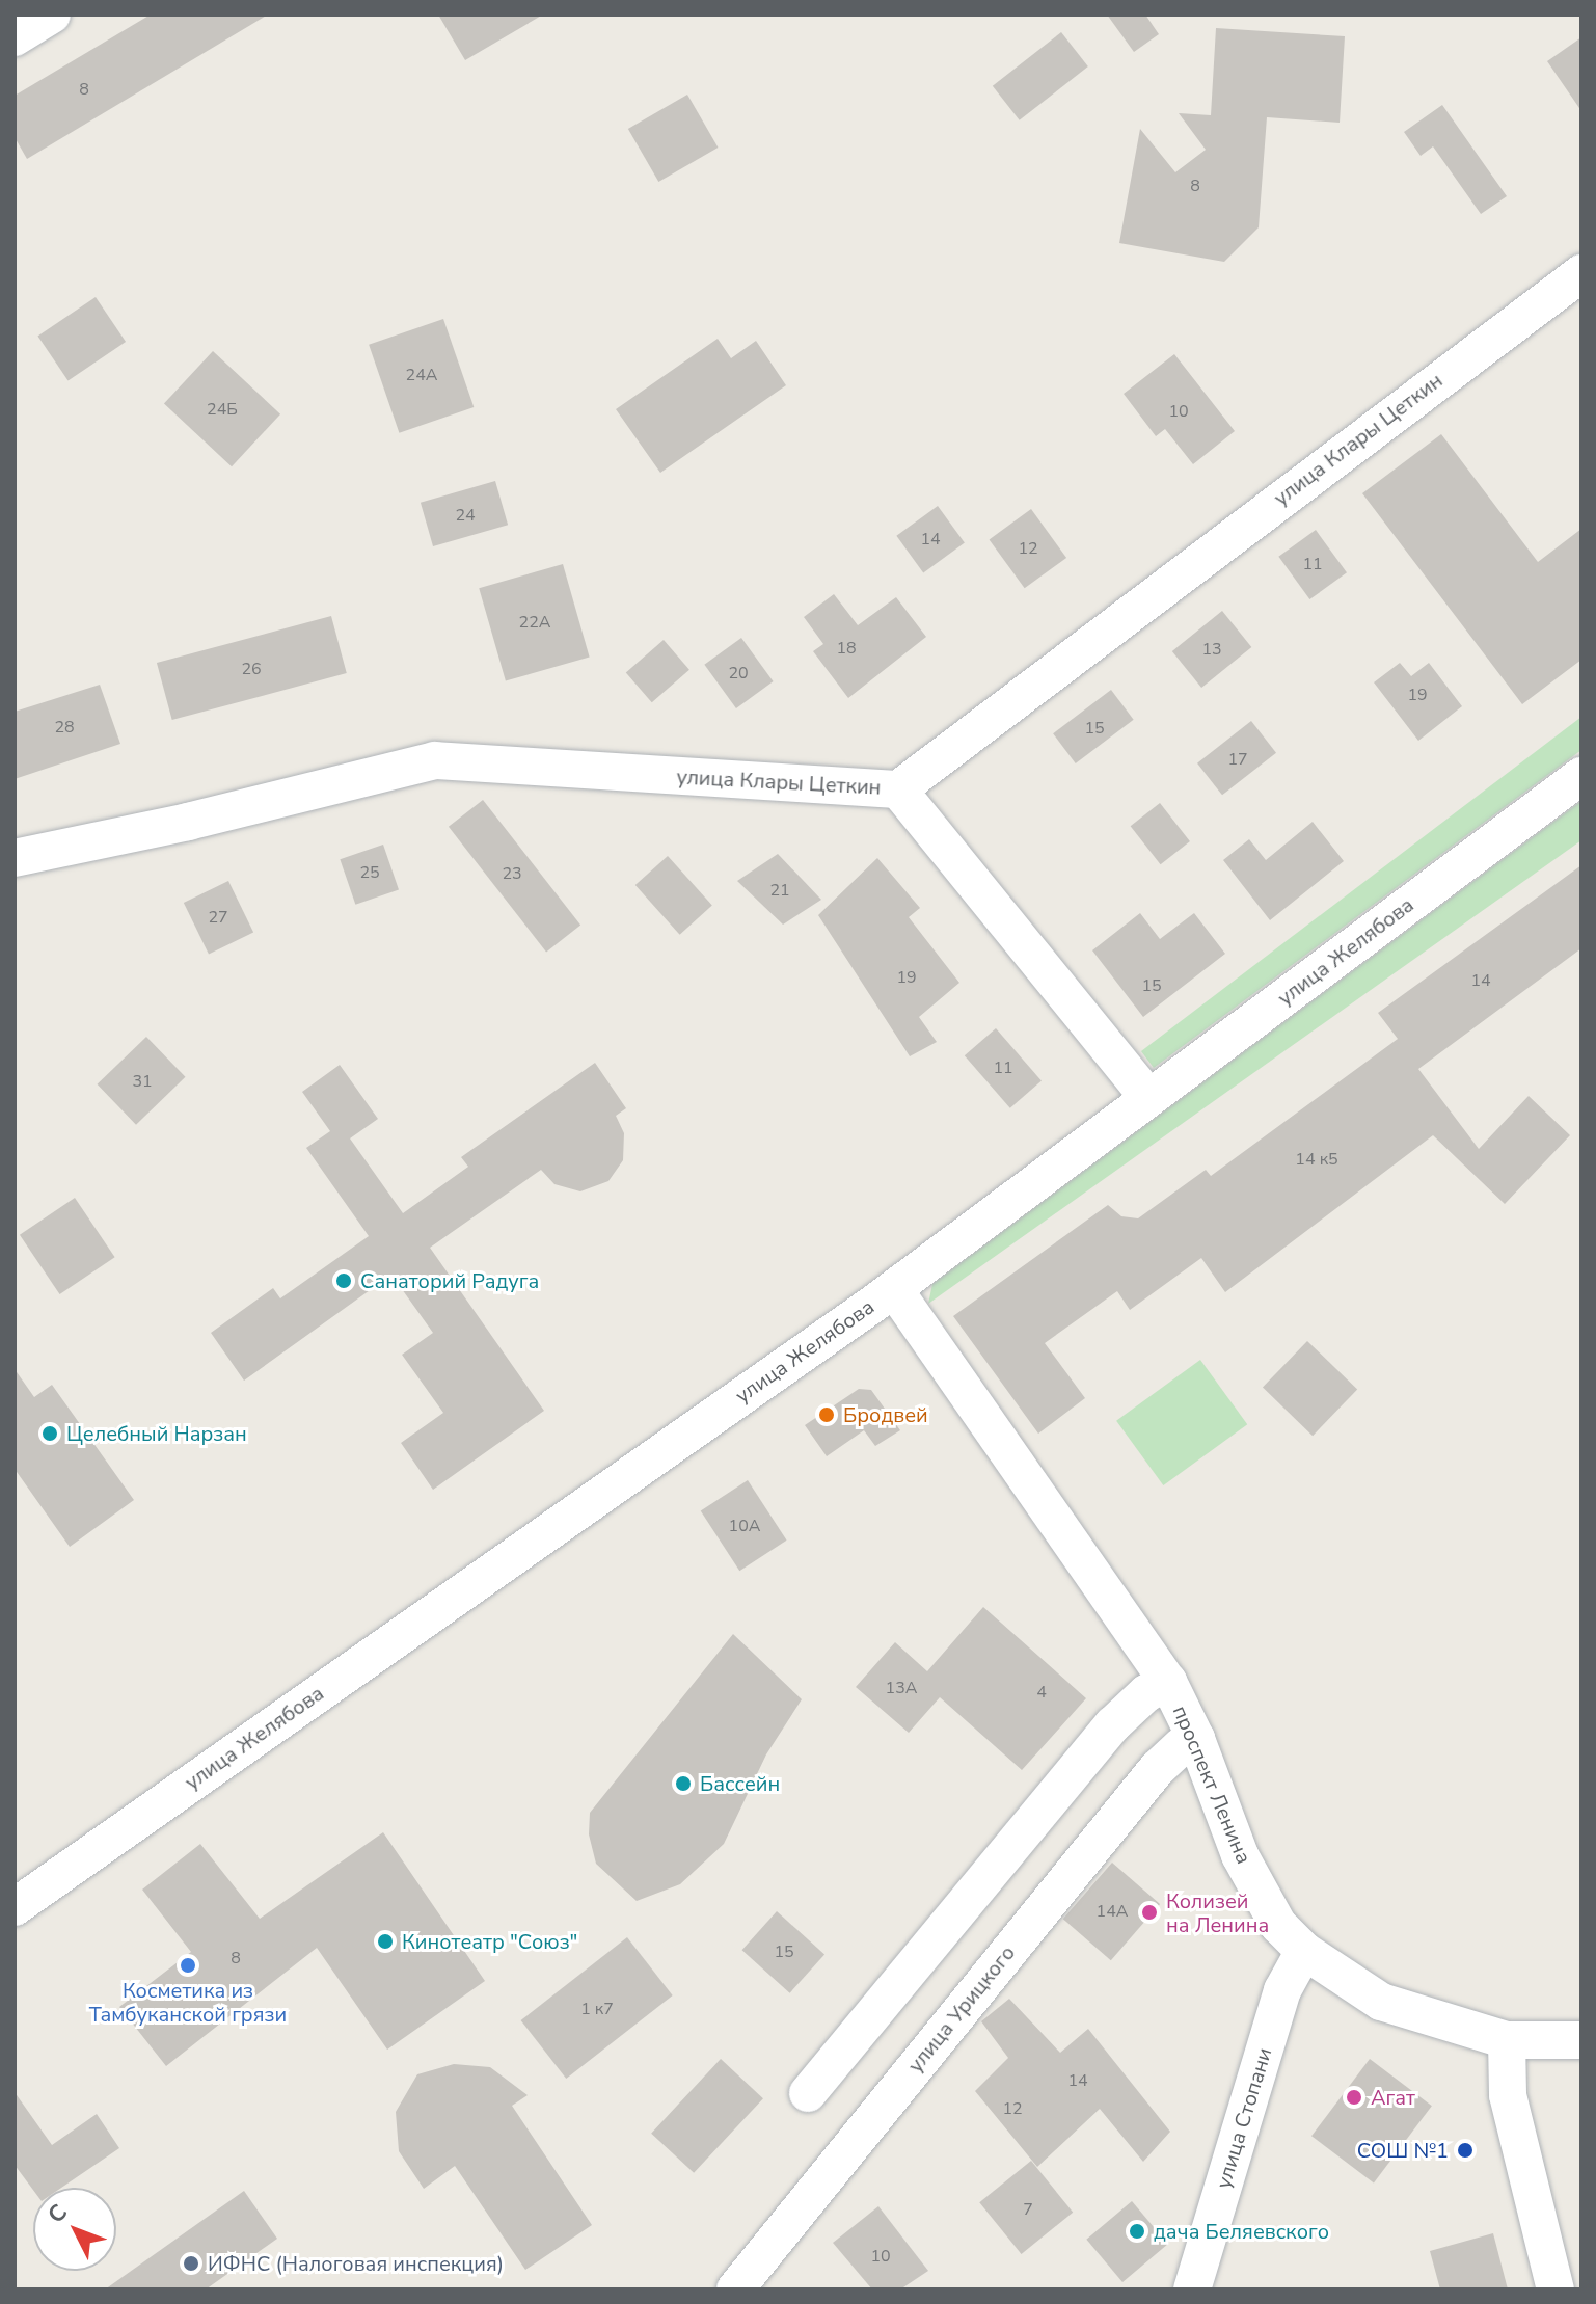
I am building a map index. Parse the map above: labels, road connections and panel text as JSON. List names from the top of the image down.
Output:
{
  "streets": {
    "street": [
      "улица Клары Цеткин",
      "улица Желябова",
      "проспект Ленина",
      "улица Урицкого",
      "улица Стопани"
    ]
  },
  "crossings": [
    ["улица Желябова", "проспект Ленина"],
    ["проспект Ленина", "улица Урицкого"],
    ["проспект Ленина", "улица Стопани"]
  ],
  "places": [
    "Cанаторий Радуга",
    "Бродвей",
    "Целебный Нарзан",
    "Бассейн",
    "Колизей на Ленина",
    "Кинотеатр \"Союз\"",
    "Косметика из Тамбуканской грязи",
    "Агат",
    "СОШ №1",
    "дача Беляевского",
    "ИФНС (Налоговая инспекция)"
  ],
  "house_numbers": [
    "8",
    "8",
    "24А",
    "24Б",
    "10",
    "24",
    "14",
    "12",
    "11",
    "22А",
    "18",
    "13",
    "26",
    "20",
    "19",
    "28",
    "15",
    "17",
    "25",
    "23",
    "21",
    "27",
    "19",
    "14",
    "15",
    "11",
    "31",
    "14 к5",
    "10А",
    "13А",
    "4",
    "14А",
    "15",
    "8",
    "1 к7",
    "14",
    "12",
    "7",
    "10"
  ],
  "north": "top left"
}
